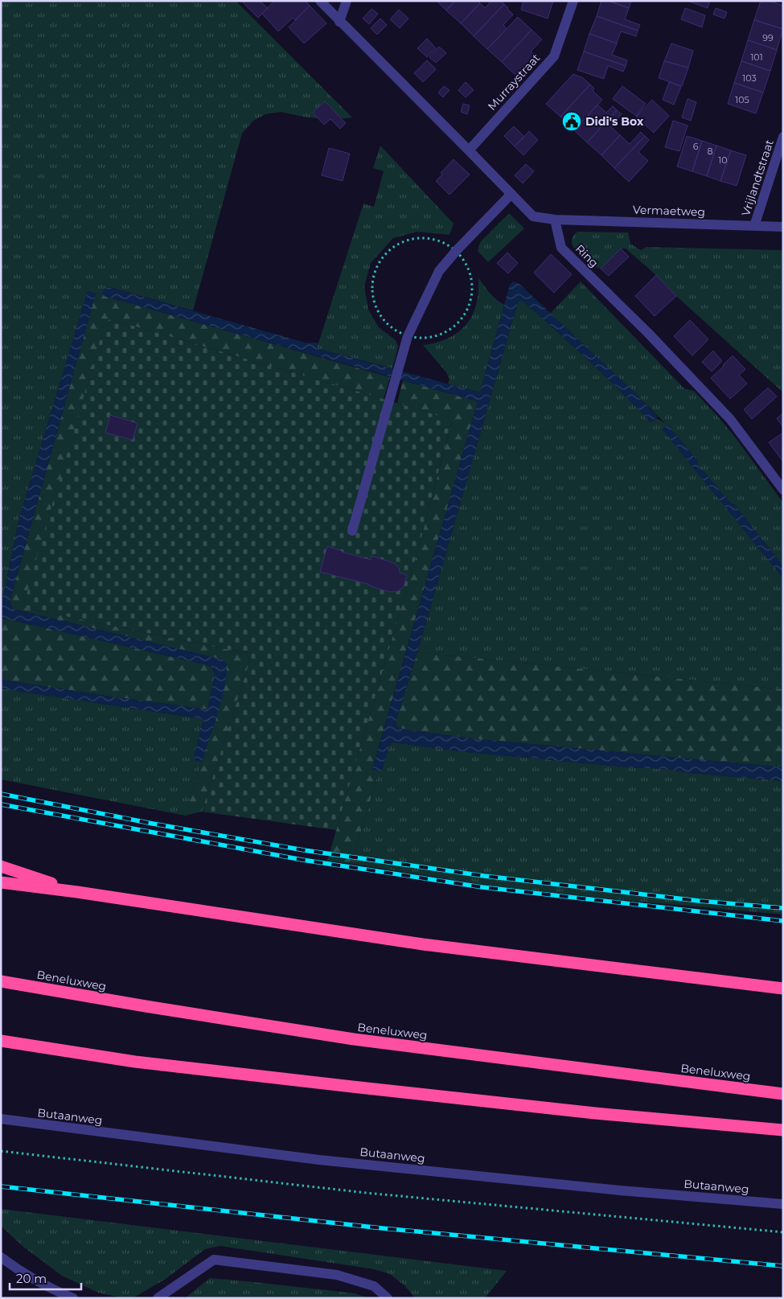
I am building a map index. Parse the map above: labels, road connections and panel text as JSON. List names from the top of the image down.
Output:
{
  "streets": {
    "highway": ["Beneluxweg"],
    "street": [
      "Murraystraat",
      "Vrijlandtstraat",
      "Vermaetweg",
      "Ring",
      "Butaanweg"
    ]
  },
  "crossings": [
    ["Vrijlandtstraat", "Vermaetweg"],
    ["Vermaetweg", "Ring"]
  ],
  "places": {
    "public building": ["Didi's Box"]
  },
  "house_numbers": [
    "99",
    "101",
    "103",
    "105",
    "6",
    "8",
    "10"
  ],
  "scale_bar": "20 m"
}
